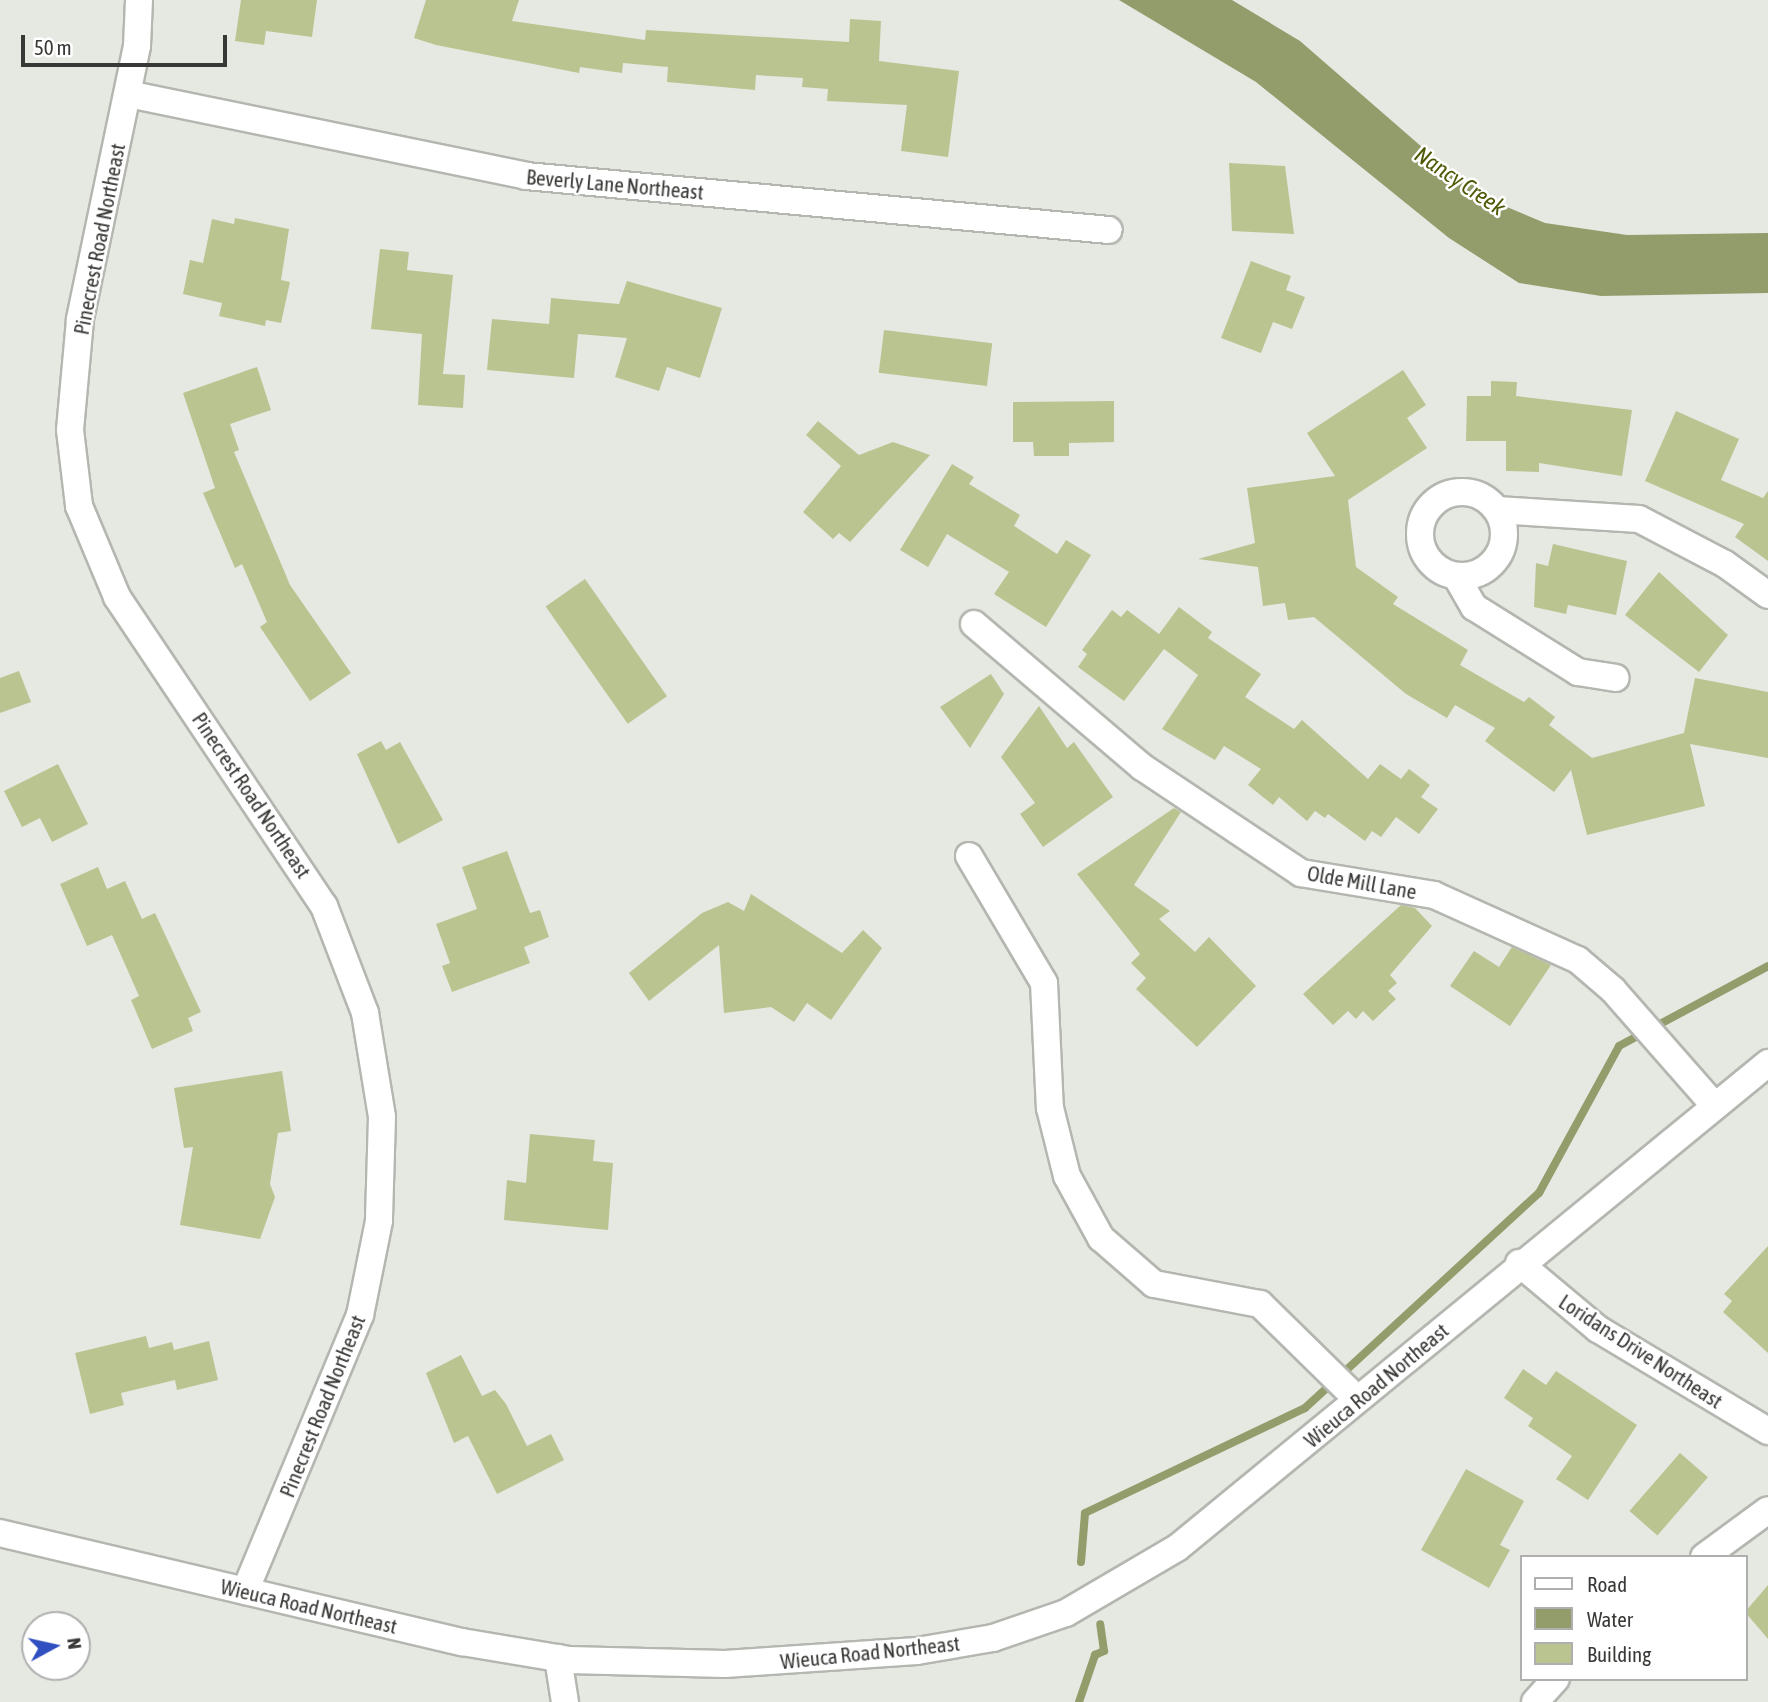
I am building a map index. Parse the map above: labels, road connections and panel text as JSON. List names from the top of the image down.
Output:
{
  "streets": {
    "street": [
      "Beverly Lane Northeast",
      "Pinecrest Road Northeast",
      "Olde Mill Lane",
      "Loridans Drive Northeast",
      "Wieuca Road Northeast"
    ]
  },
  "crossings": [
    ["Beverly Lane Northeast", "Pinecrest Road Northeast"],
    ["Pinecrest Road Northeast", "Wieuca Road Northeast"],
    ["Olde Mill Lane", "Wieuca Road Northeast"],
    ["Loridans Drive Northeast", "Wieuca Road Northeast"]
  ],
  "water": ["Nancy Creek"],
  "legend": ["Road", "Water", "Building"],
  "scale_bar": "50 m",
  "north": "right"
}
